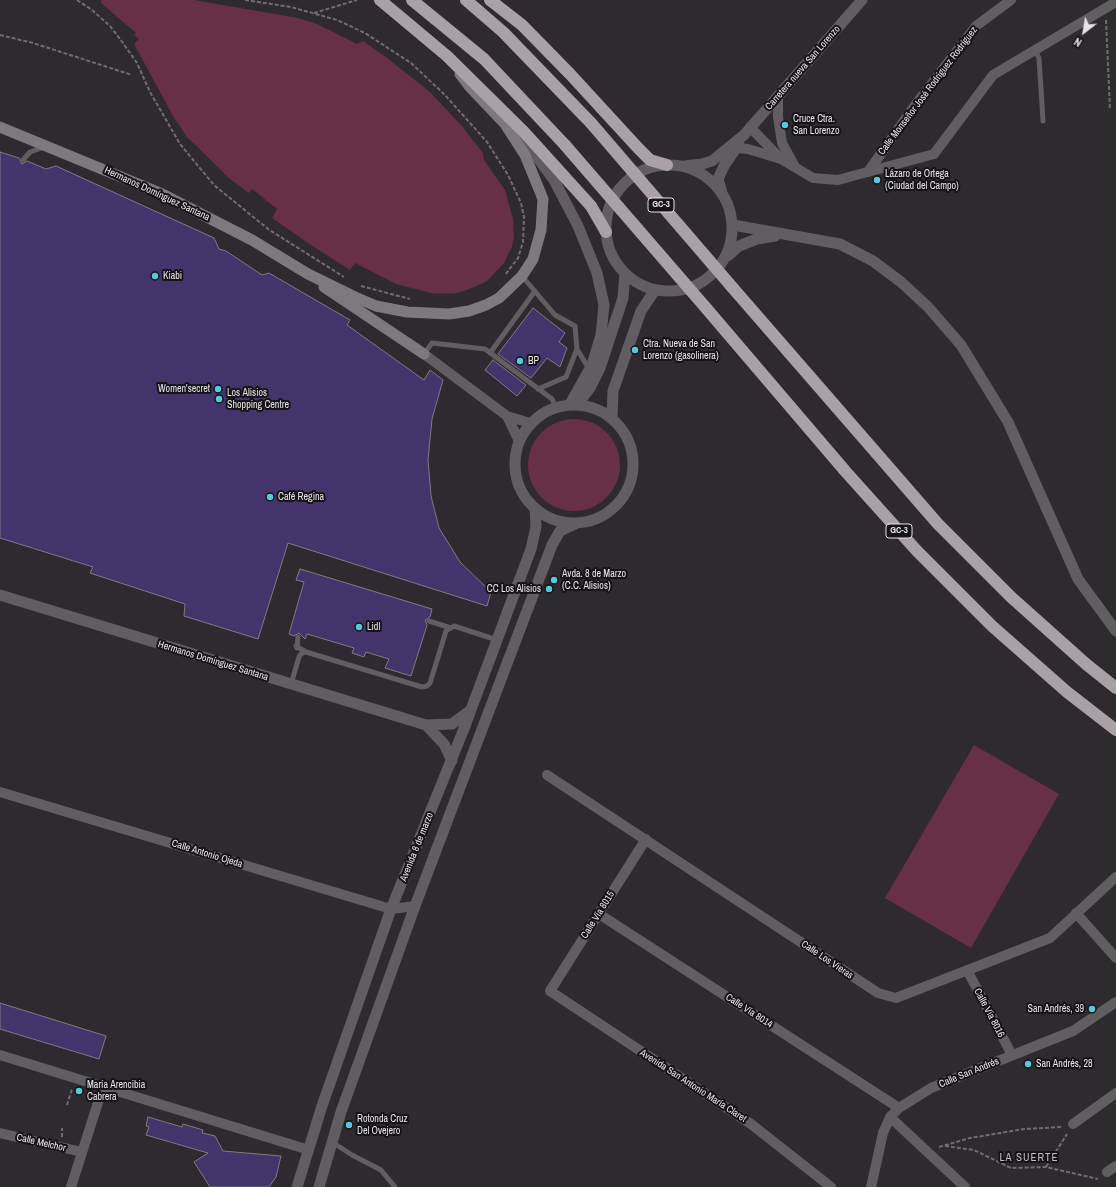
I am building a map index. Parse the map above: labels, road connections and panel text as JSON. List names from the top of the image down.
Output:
{
  "streets": {
    "highway": ["GC-3"],
    "main road": ["Hermanos Domínguez Santana"],
    "street": [
      "Carretera nueva San Lorenzo",
      "Calle Monseñor José Rodríguez Rodríguez",
      "Avenida 8 de marzo",
      "Calle Antonio Ojeda",
      "Calle Vía 8015",
      "Calle Los Vieras",
      "Calle Vía 8014",
      "Calle Vía 8016",
      "Calle San Andrés",
      "Avenida San Antonio María Claret",
      "Calle Melchor"
    ]
  },
  "crossings": [
    ["Hermanos Domínguez Santana", "Avenida 8 de marzo"],
    ["Avenida 8 de marzo", "Calle Antonio Ojeda"],
    ["Calle Vía 8015", "Calle Los Vieras"],
    ["Calle Vía 8015", "Calle Vía 8014"],
    ["Calle Vía 8015", "Avenida San Antonio María Claret"],
    ["Calle Los Vieras", "Calle Vía 8016"],
    ["Calle Vía 8014", "Calle San Andrés"],
    ["Calle Vía 8016", "Calle San Andrés"]
  ],
  "districts": ["LA SUERTE"],
  "places": [
    "Cruce Ctra. San Lorenzo",
    "Lázaro de Ortega (Ciudad del Campo)",
    "Kiabi",
    "Ctra. Nueva de San Lorenzo (gasolinera)",
    "BP",
    "Women'secret",
    "Los Alisios Shopping Centre",
    "Café Regina",
    "Avda. 8 de Marzo (C.C. Alisios)",
    "CC Los Alisios",
    "Lidl",
    "San Andrés, 39",
    "San Andrés, 28",
    "María Arencibia Cabrera",
    "Rotonda Cruz Del Ovejero"
  ],
  "north": "bottom left"
}
